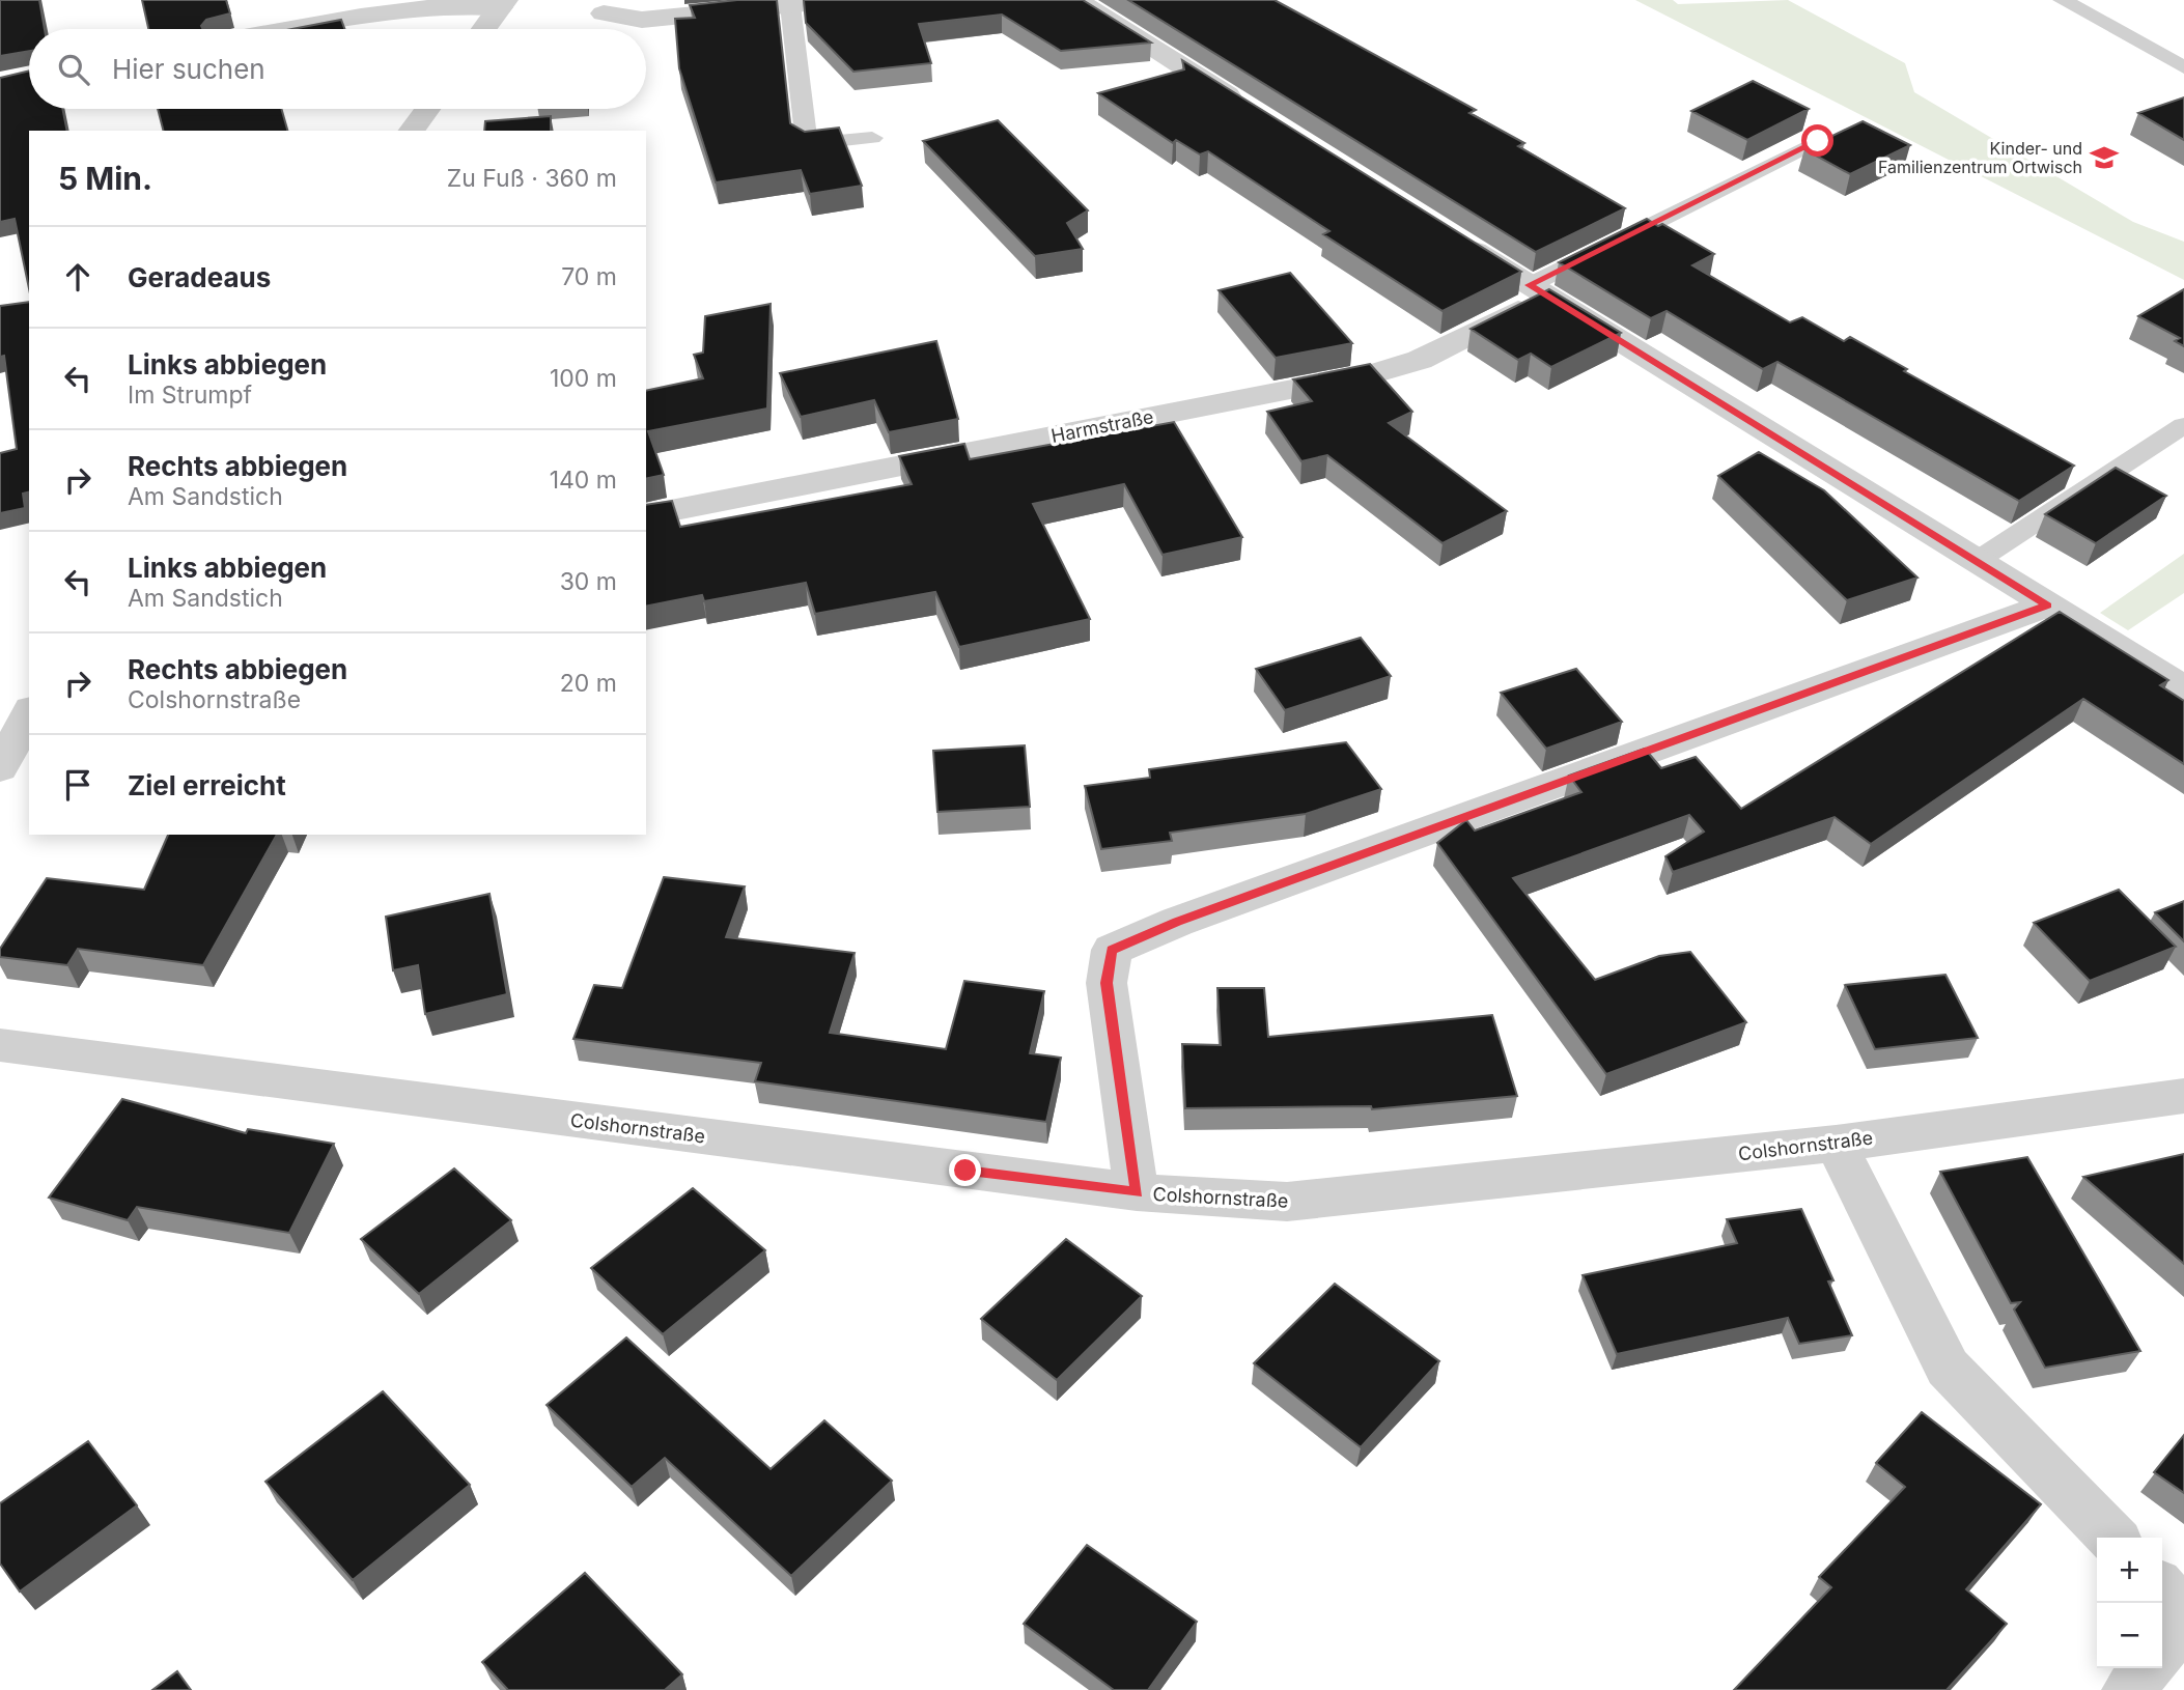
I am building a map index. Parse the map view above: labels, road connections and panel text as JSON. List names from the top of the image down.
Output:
{
  "streets": {
    "street": ["Harmstraße", "Colshornstraße"]
  },
  "places": {
    "school or university": ["Kinder- und Familienzentrum Ortwisch"]
  },
  "page": {
    "search": "Hier suchen",
    "heading": ["5 Min.", "Zu Fuß · 360 m"],
    "list": [
      ["Geradeaus", "70 m"],
      ["Links abbiegen", "Im Strumpf", "100 m"],
      ["Rechts abbiegen", "Am Sandstich", "140 m"],
      ["Links abbiegen", "Am Sandstich", "30 m"],
      ["Rechts abbiegen", "Colshornstraße", "20 m"],
      "Ziel erreicht"
    ],
    "map_buttons": ["+", "−"]
  }
}
